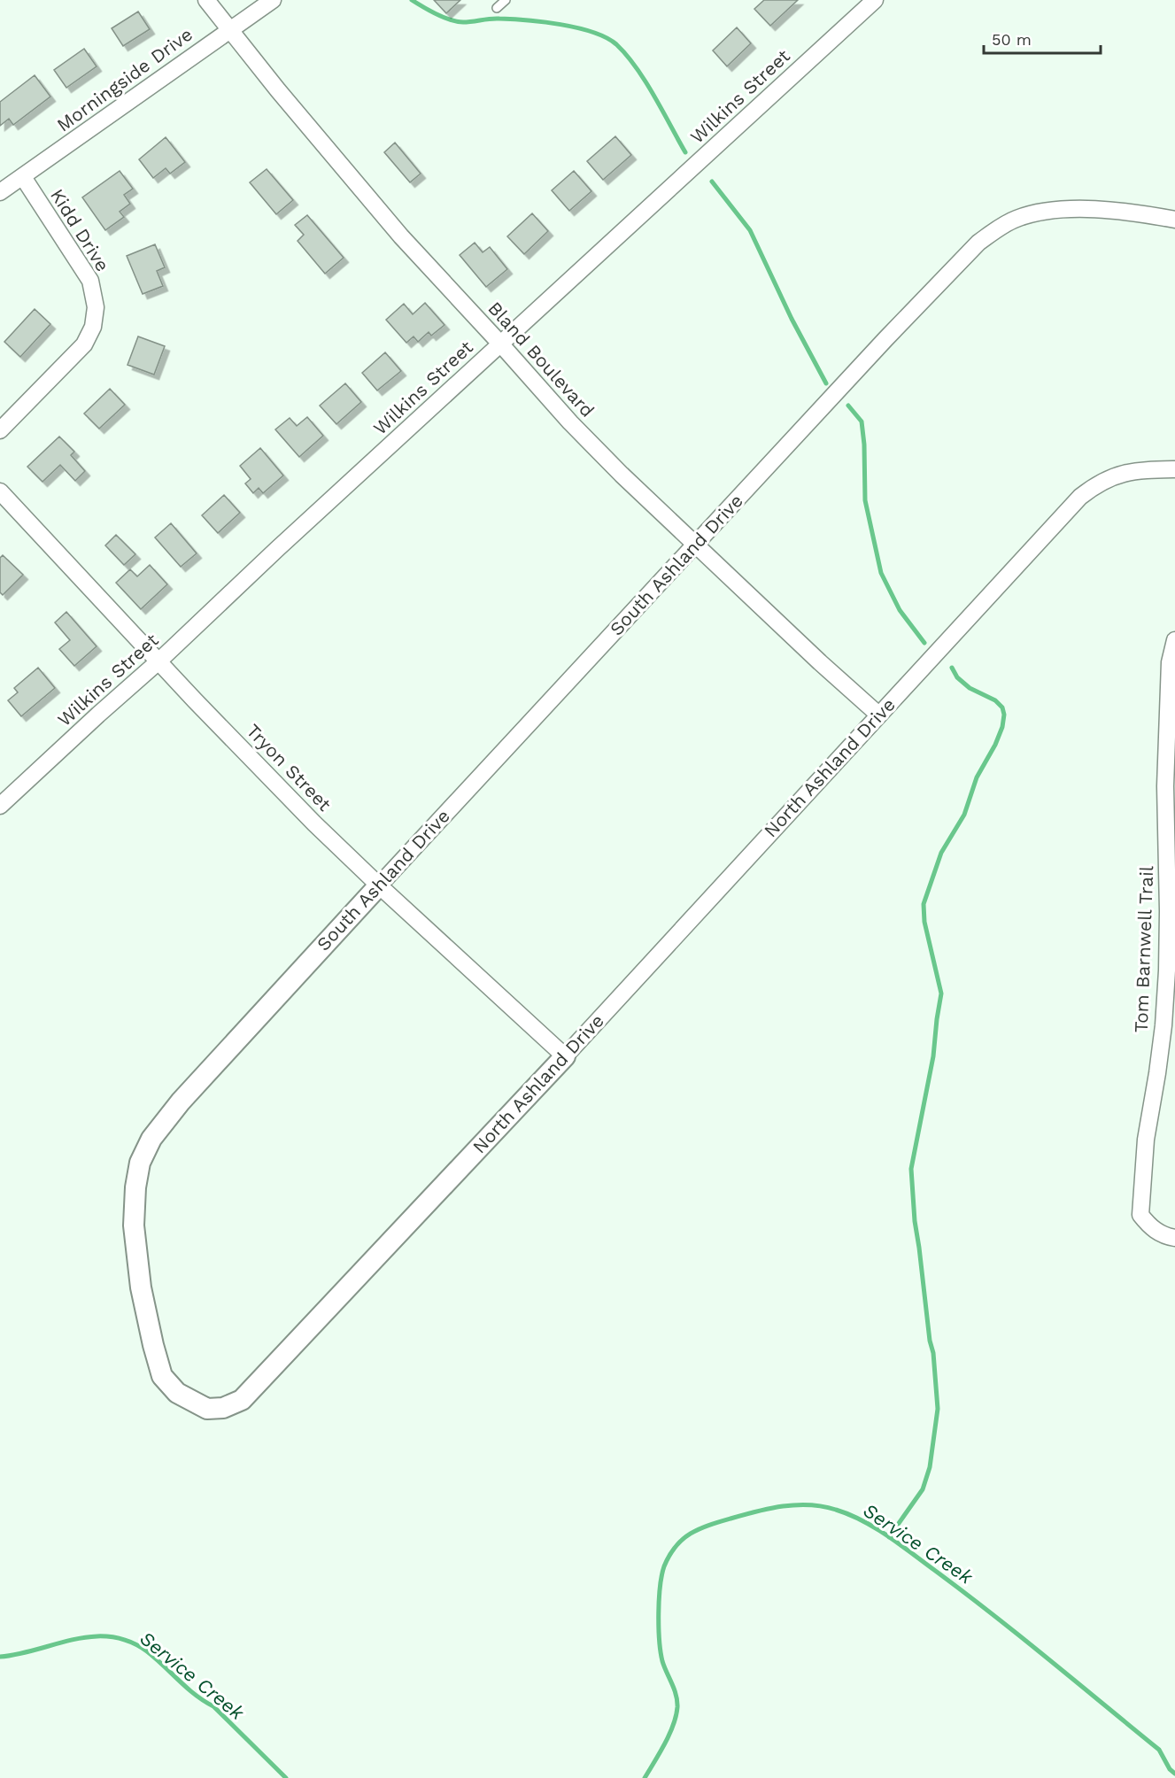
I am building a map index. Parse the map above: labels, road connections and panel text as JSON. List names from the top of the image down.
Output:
{
  "streets": {
    "street": [
      "Morningside Drive",
      "Wilkins Street",
      "Kidd Drive",
      "Bland Boulevard",
      "South Ashland Drive",
      "Tryon Street",
      "North Ashland Drive",
      "Tom Barnwell Trail"
    ]
  },
  "crossings": [
    ["Morningside Drive", "Kidd Drive"],
    ["Morningside Drive", "Bland Boulevard"],
    ["Wilkins Street", "Bland Boulevard"],
    ["Wilkins Street", "Tryon Street"],
    ["Bland Boulevard", "South Ashland Drive"],
    ["Bland Boulevard", "North Ashland Drive"],
    ["South Ashland Drive", "Tryon Street"],
    ["South Ashland Drive", "North Ashland Drive"],
    ["Tryon Street", "North Ashland Drive"]
  ],
  "water": ["Service Creek"],
  "scale_bar": "50 m"
}
